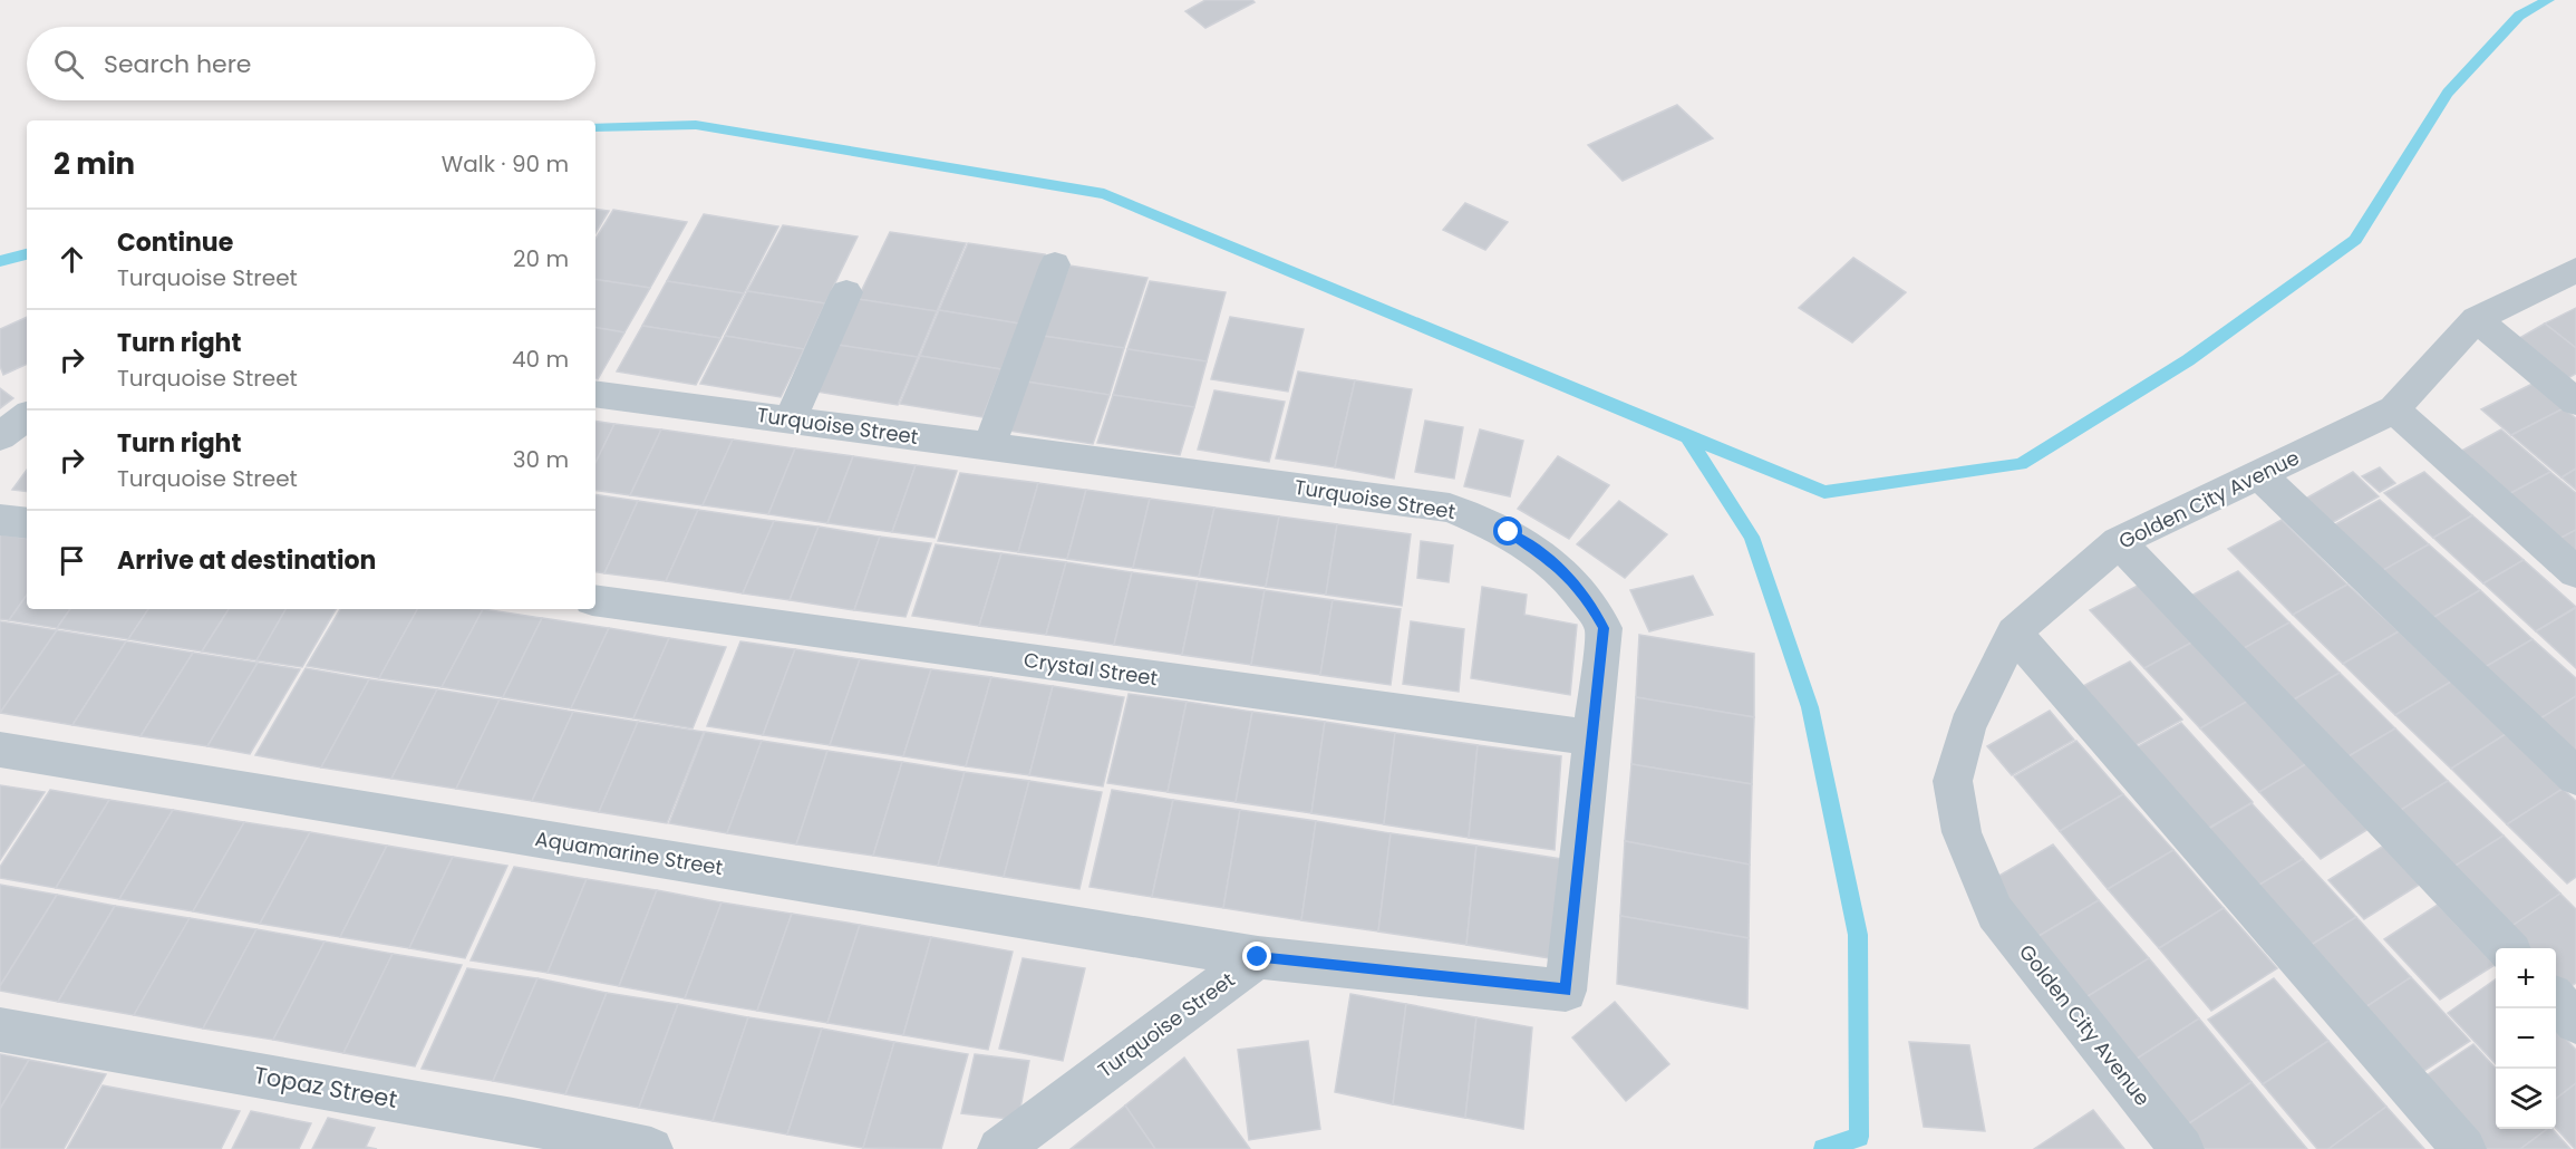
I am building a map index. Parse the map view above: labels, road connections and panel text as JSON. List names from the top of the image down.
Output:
{
  "streets": {
    "street": [
      "Turquoise Street",
      "Golden City Avenue",
      "Crystal Street",
      "Aquamarine Street",
      "Topaz Street"
    ]
  },
  "crossings": [
    ["Turquoise Street", "Crystal Street"],
    ["Turquoise Street", "Aquamarine Street"]
  ],
  "page": {
    "search": "Search here",
    "heading": ["2 min", "Walk · 90 m"],
    "list": [
      ["Continue", "Turquoise Street", "20 m"],
      ["Turn right", "Turquoise Street", "40 m"],
      ["Turn right", "Turquoise Street", "30 m"],
      "Arrive at destination"
    ],
    "map_buttons": ["+", "−"]
  }
}
